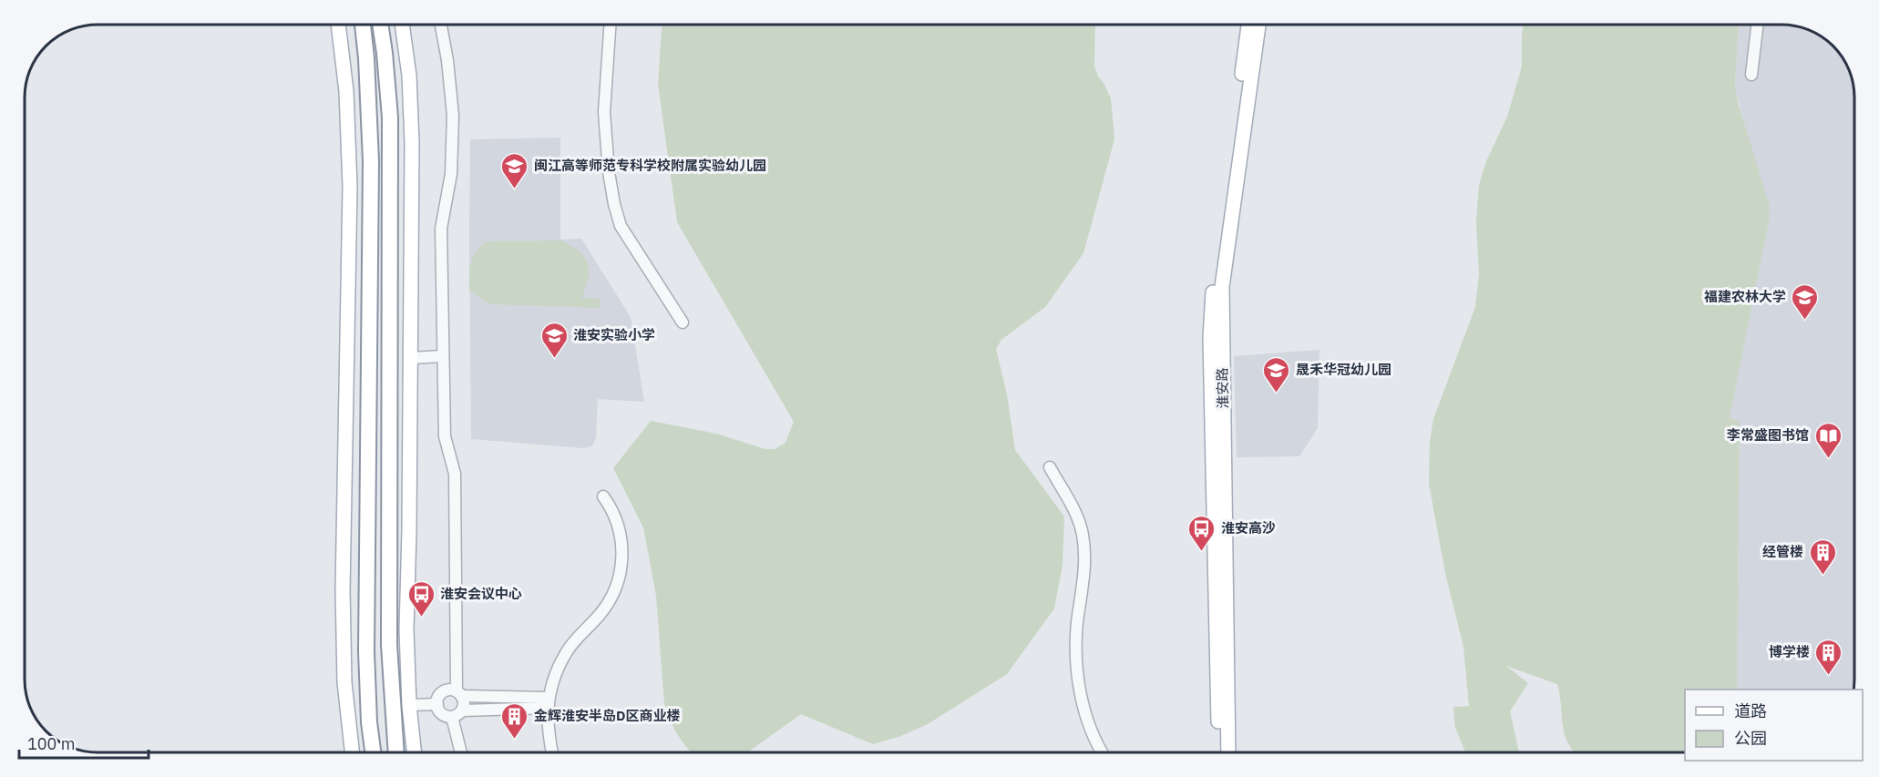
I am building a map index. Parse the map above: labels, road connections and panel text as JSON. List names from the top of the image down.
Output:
{
  "streets": {
    "main road": ["淮安路"]
  },
  "places": {
    "school or university": [
      "闽江高等师范专科学校附属实验幼儿园",
      "福建农林大学",
      "淮安实验小学",
      "晟禾华冠幼儿园"
    ],
    "library": ["李常盛图书馆"],
    "bus stop": ["淮安高沙", "淮安会议中心"],
    "building": ["经管楼", "博学楼", "金辉淮安半岛D区商业楼"]
  },
  "legend": ["道路", "公园"],
  "scale_bar": "100 m"
}
